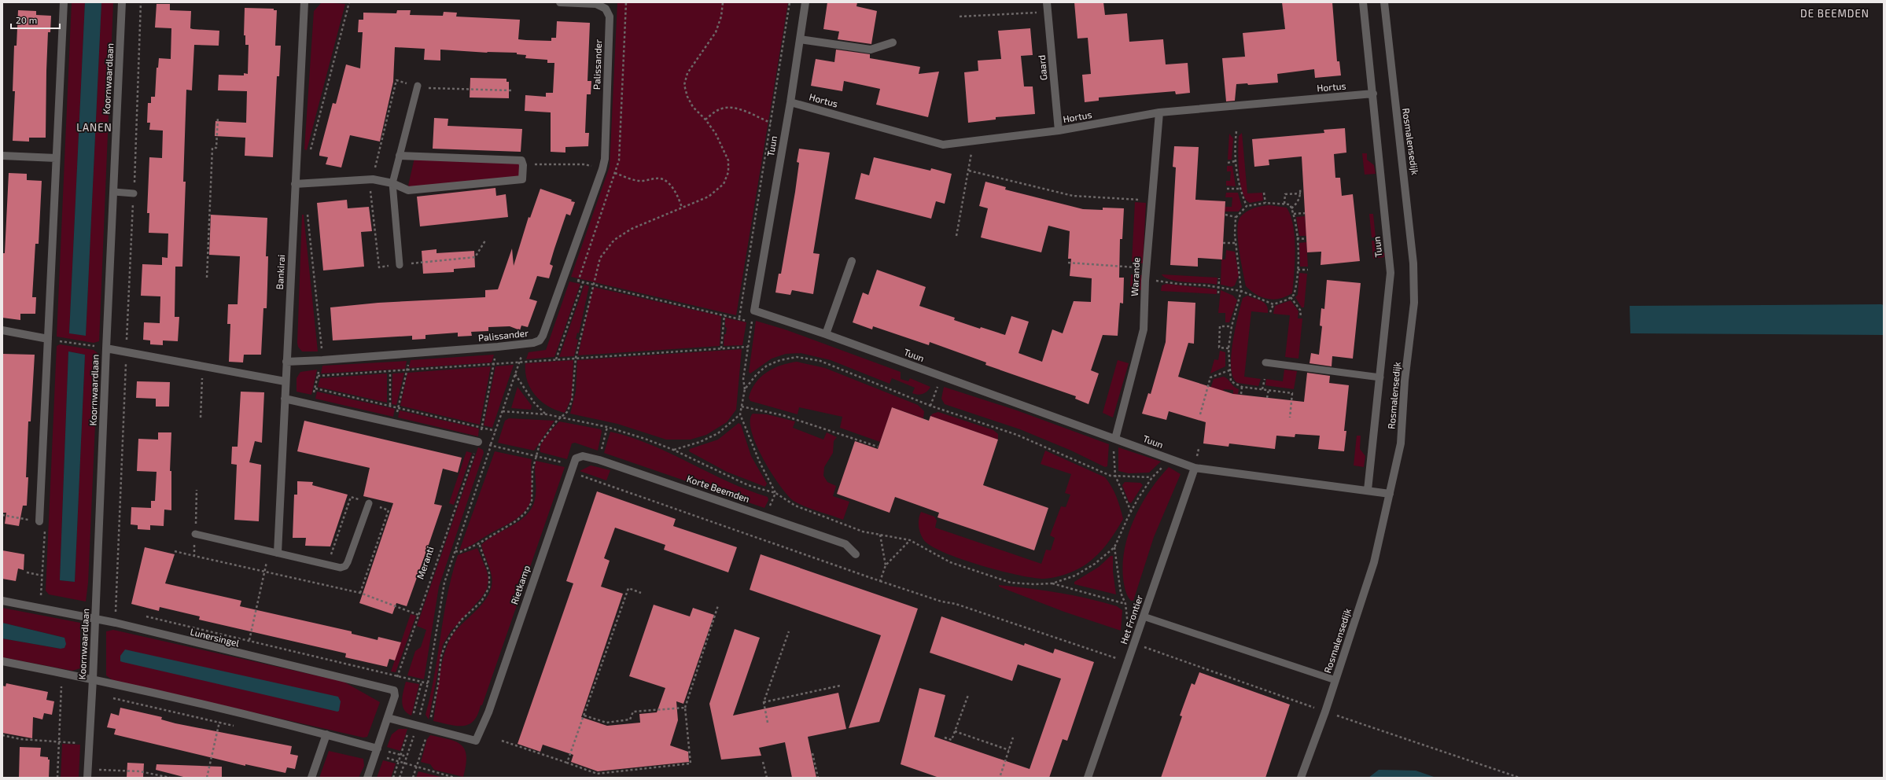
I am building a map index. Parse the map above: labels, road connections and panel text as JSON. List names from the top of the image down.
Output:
{
  "streets": {
    "street": [
      "Palissander",
      "Gaard",
      "Koornwaardlaan",
      "Hortus",
      "Rosmalensedijk",
      "Tuun",
      "Bankirai",
      "Warande",
      "Korte Beemden",
      "Rietkamp",
      "Het Frontier",
      "Lunersingel"
    ],
    "path": ["Meranti"]
  },
  "crossings": [
    ["Palissander", "Bankirai"],
    ["Palissander", "Meranti"],
    ["Gaard", "Hortus"],
    ["Koornwaardlaan", "Lunersingel"],
    ["Hortus", "Tuun"],
    ["Hortus", "Warande"],
    ["Rosmalensedijk", "Tuun"],
    ["Tuun", "Warande"],
    ["Tuun", "Het Frontier"],
    ["Korte Beemden", "Rietkamp"],
    ["Meranti", "Lunersingel"]
  ],
  "districts": ["DE BEEMDEN", "LANEN"],
  "scale_bar": "20 m"
}
